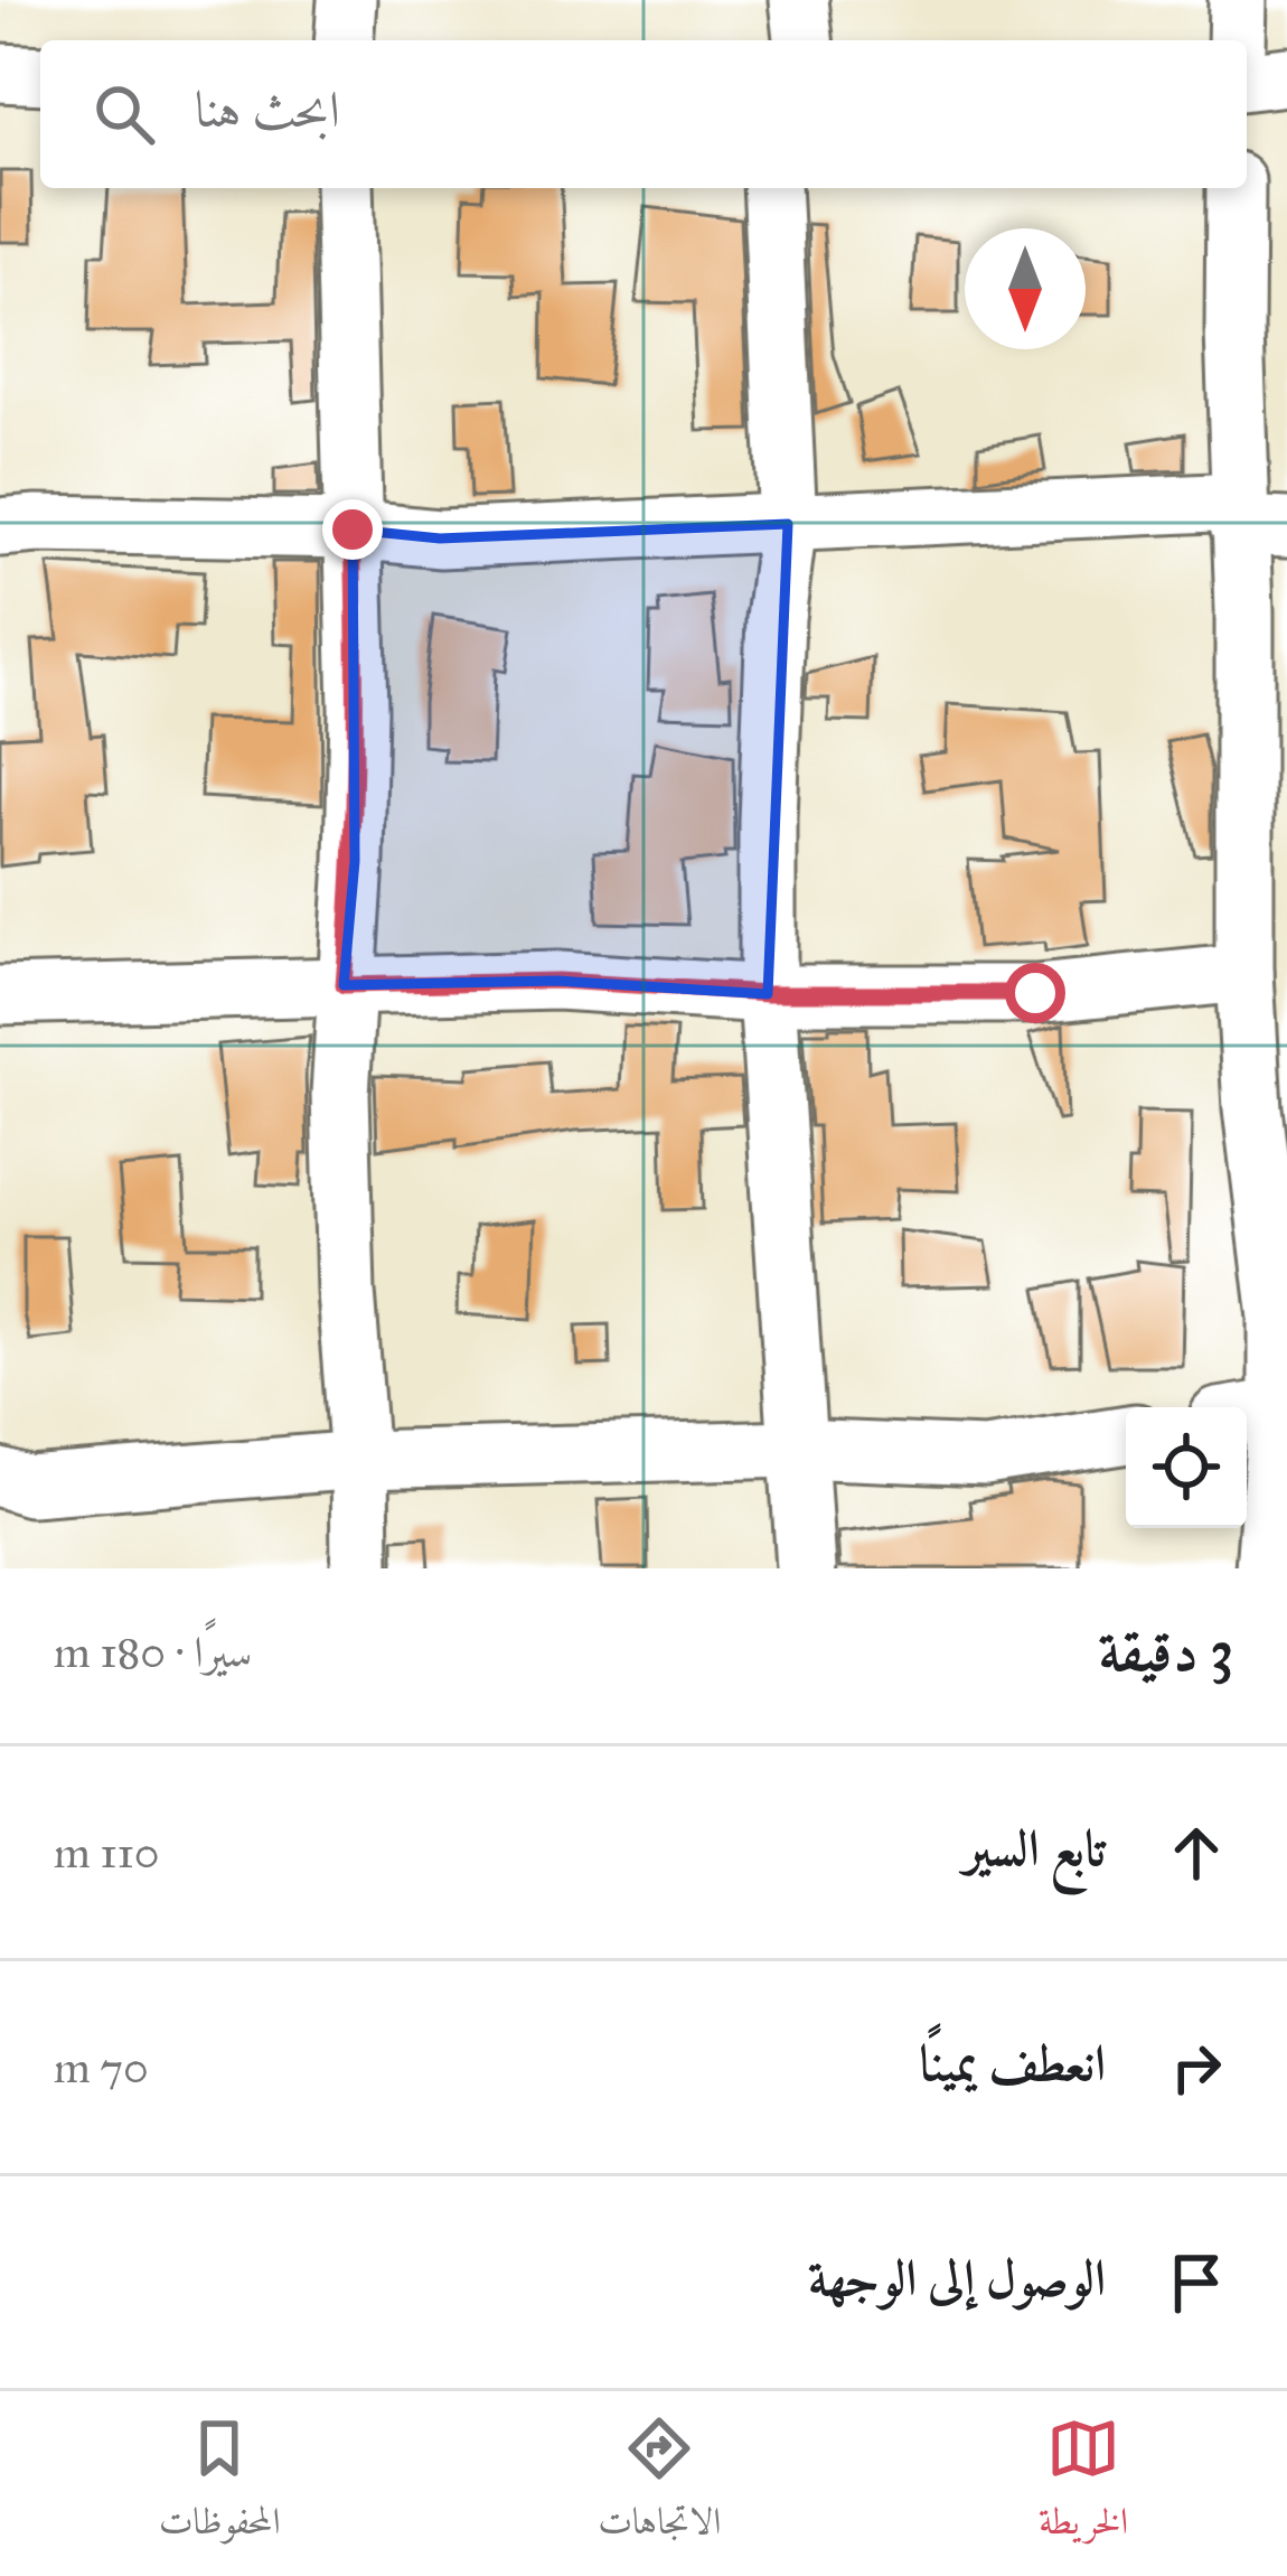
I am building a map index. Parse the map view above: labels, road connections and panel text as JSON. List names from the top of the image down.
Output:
{
  "north": "bottom",
  "page": {
    "search": "ابحث هنا",
    "heading": ["3 دقيقة", "سيرًا · 180 m"],
    "list": [
      ["تابع السير", "110 m"],
      ["انعطف يمينًا", "70 m"],
      "الوصول إلى الوجهة"
    ],
    "nav": ["الخريطة", "الاتجاهات", "المحفوظات"]
  }
}
